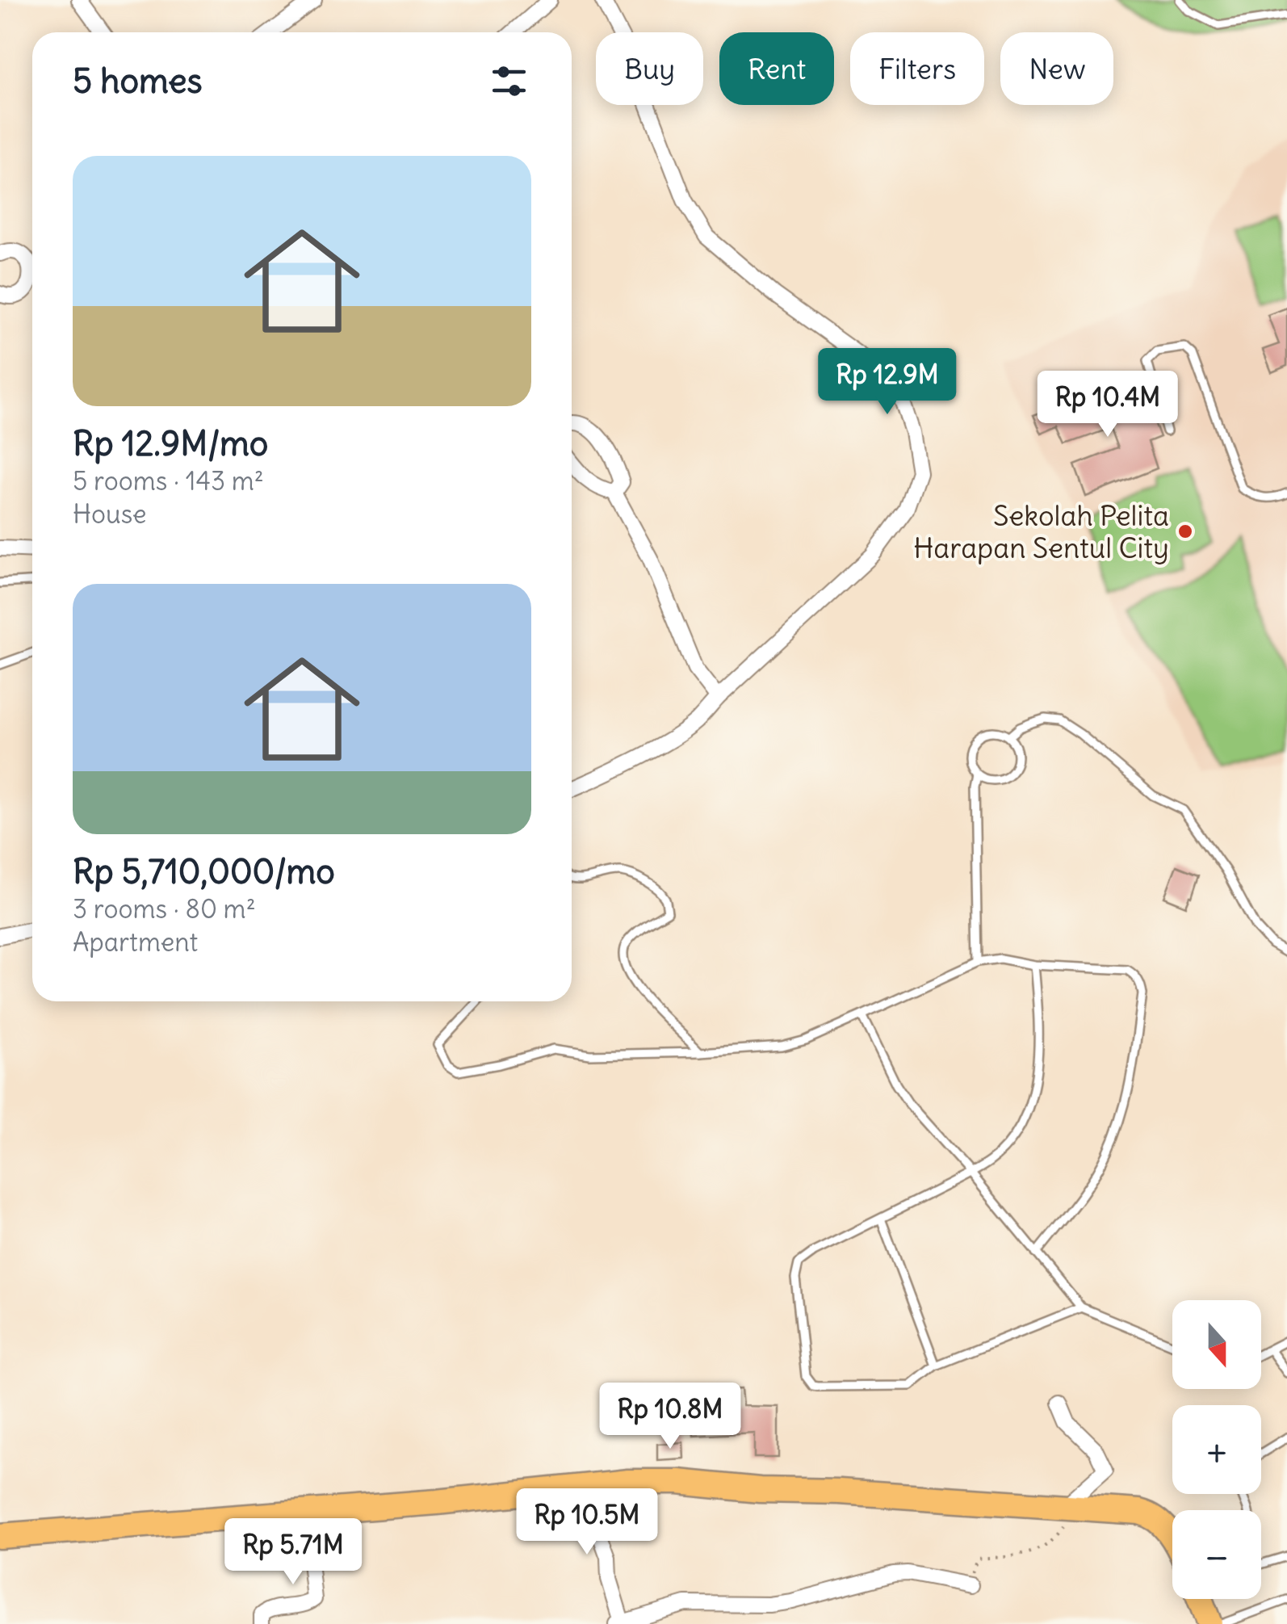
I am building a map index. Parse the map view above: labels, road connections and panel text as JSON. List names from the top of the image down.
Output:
{
  "places": ["Sekolah Pelita Harapan Sentul City"],
  "north": "bottom",
  "page": {
    "chip": [
      "Buy",
      "Rent",
      "Filters",
      "New"
    ],
    "heading": "5 homes",
    "list": [
      {
        "name": "Rp 12.9M/mo",
        "note": "5 rooms · 143 m² · House"
      },
      {
        "name": "Rp 5,710,000/mo",
        "note": "3 rooms · 80 m² · Apartment"
      }
    ],
    "price": [
      "Rp 12.9M",
      "Rp 10.4M",
      "Rp 10.8M",
      "Rp 10.5M",
      "Rp 5.71M"
    ],
    "map_buttons": ["+", "−"]
  }
}
